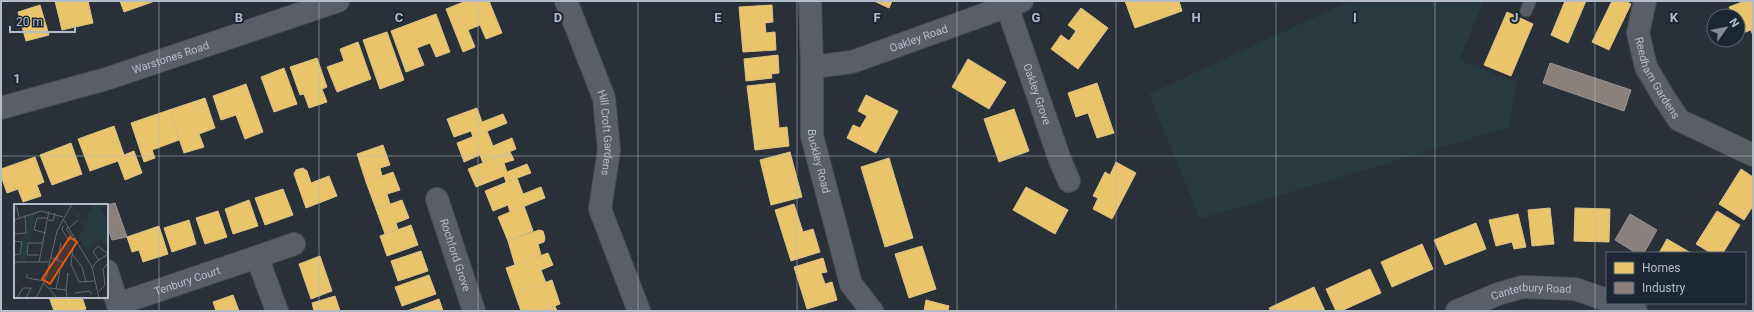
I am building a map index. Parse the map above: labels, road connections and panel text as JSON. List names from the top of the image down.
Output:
{
  "streets": {
    "street": [
      "Oakley Road",
      "Warstones Road",
      "Reedham Gardens",
      "Oakley Grove",
      "Hill Croft Gardens",
      "Buckley Road",
      "Rochford Grove",
      "Tenbury Court",
      "Canterbury Road"
    ]
  },
  "crossings": [
    ["Oakley Road", "Oakley Grove"],
    ["Oakley Road", "Buckley Road"]
  ],
  "legend": ["Homes", "Industry"],
  "scale_bar": "20 m",
  "north": "top right",
  "grid": {
    "columns": [
      "B",
      "C",
      "D",
      "E",
      "F",
      "G",
      "H",
      "I",
      "J",
      "K"
    ],
    "rows": ["1"]
  }
}
